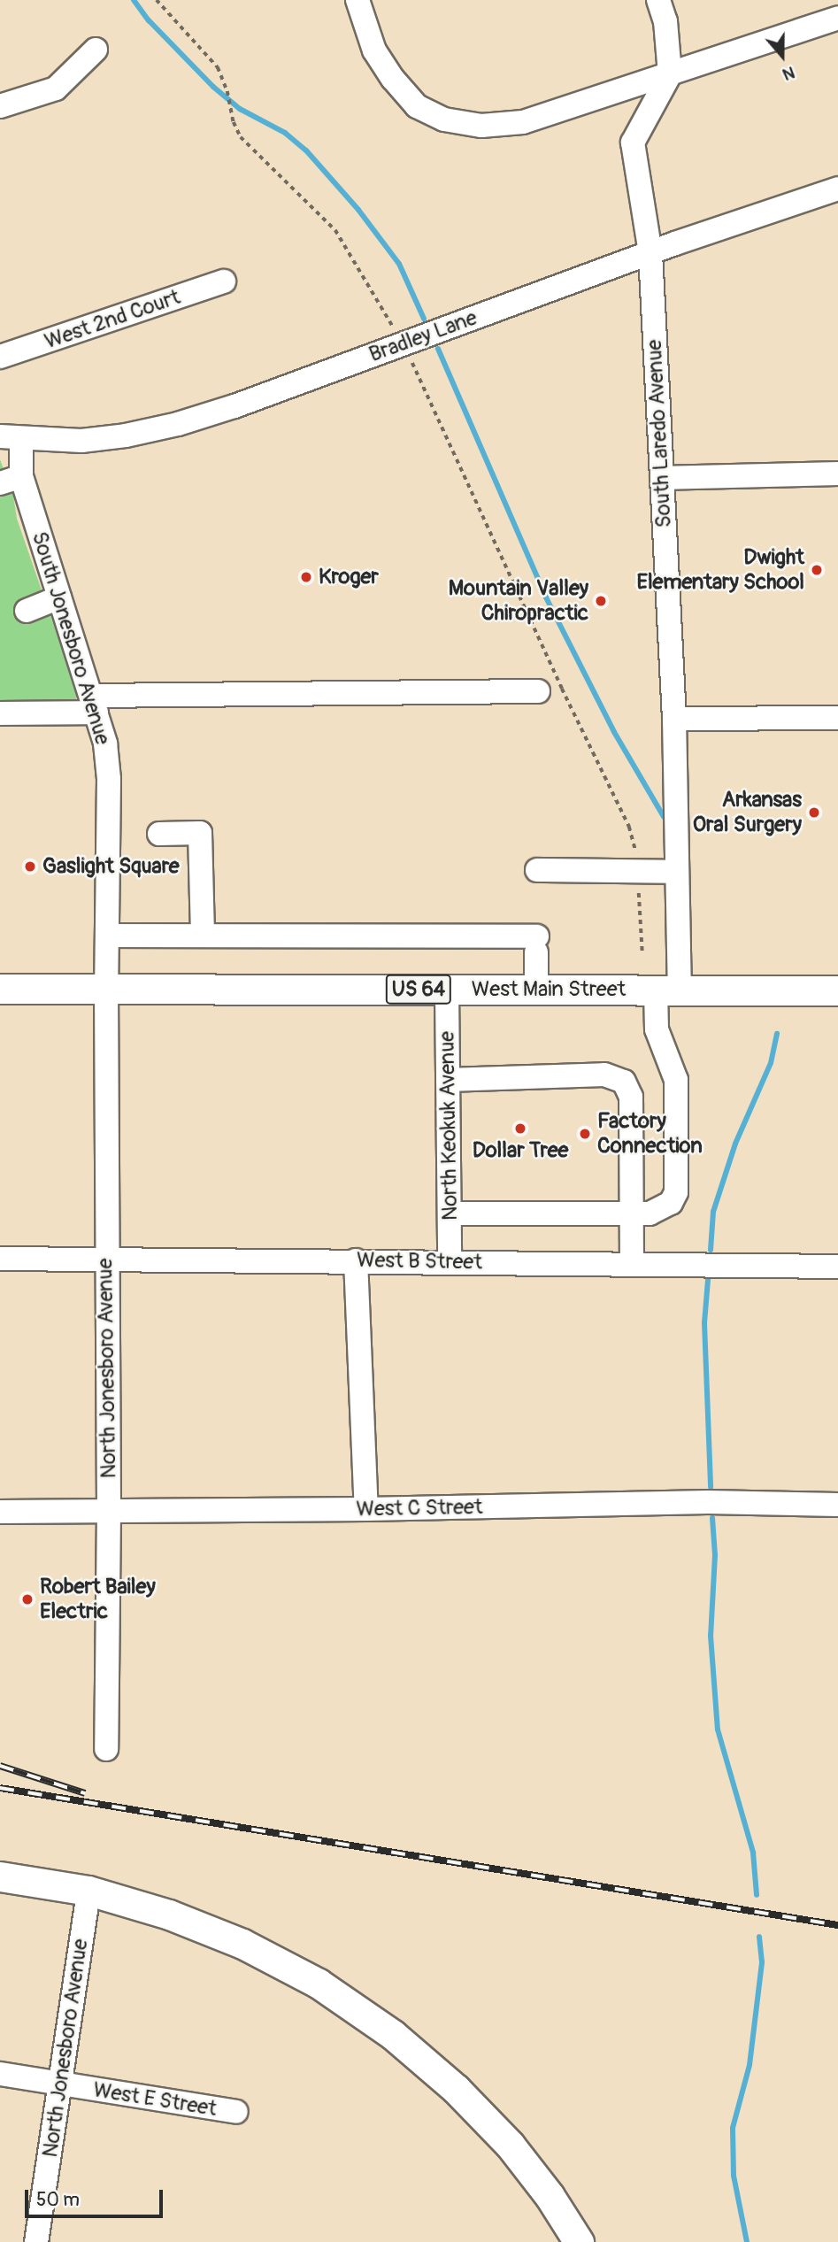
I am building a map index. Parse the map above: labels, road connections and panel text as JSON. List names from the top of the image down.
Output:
{
  "streets": {
    "main road": ["US 64", "West Main Street"],
    "street": [
      "West 2nd Court",
      "Bradley Lane",
      "South Laredo Avenue",
      "South Jonesboro Avenue",
      "North Keokuk Avenue",
      "West B Street",
      "North Jonesboro Avenue",
      "West C Street",
      "West E Street"
    ]
  },
  "crossings": [
    ["Bradley Lane", "South Laredo Avenue"],
    ["Bradley Lane", "South Jonesboro Avenue"],
    ["South Laredo Avenue", "West Main Street"],
    ["South Laredo Avenue", "North Keokuk Avenue"],
    ["South Jonesboro Avenue", "West Main Street"],
    ["South Jonesboro Avenue", "North Jonesboro Avenue"],
    ["West Main Street", "North Keokuk Avenue"],
    ["West Main Street", "North Jonesboro Avenue"],
    ["North Keokuk Avenue", "West B Street"],
    ["West B Street", "North Jonesboro Avenue"],
    ["North Jonesboro Avenue", "West C Street"],
    ["North Jonesboro Avenue", "West E Street"]
  ],
  "places": [
    "Dwight Elementary School",
    "Kroger",
    "Mountain Valley Chiropractic",
    "Arkansas Oral Surgery",
    "Gaslight Square",
    "Dollar Tree",
    "Factory Connection",
    "Robert Bailey Electric"
  ],
  "scale_bar": "50 m",
  "north": "bottom"
}
